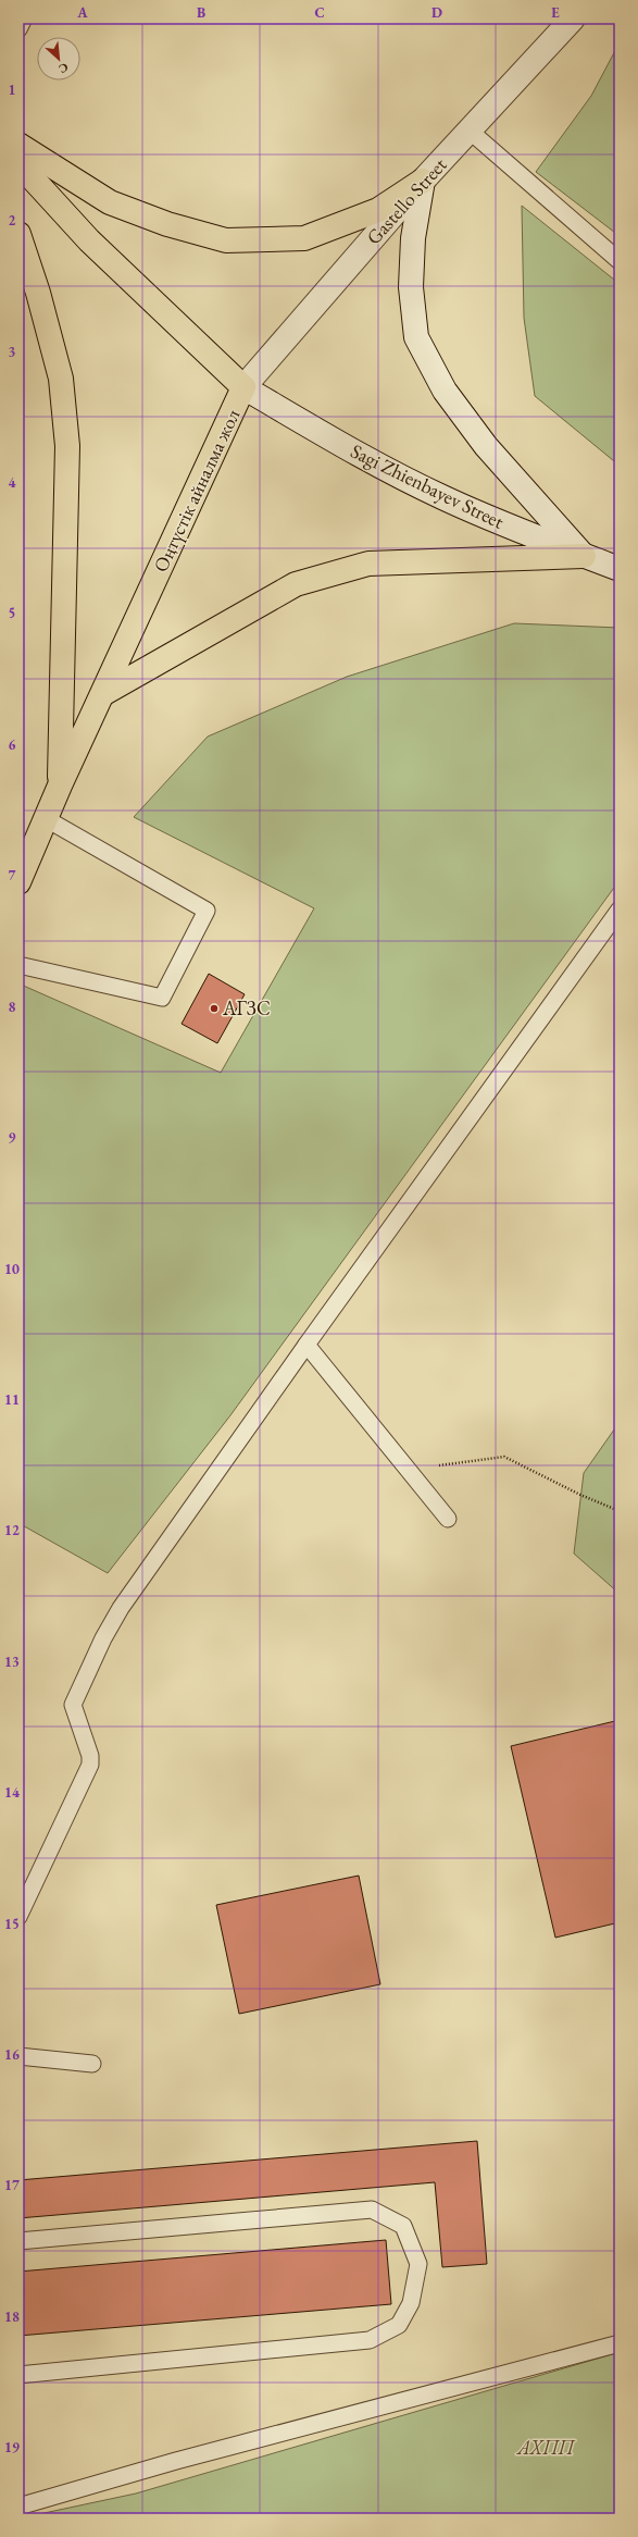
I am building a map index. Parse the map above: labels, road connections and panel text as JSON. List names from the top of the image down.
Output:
{
  "streets": {
    "highway": ["Оңтүстік айналма жол"],
    "main road": ["Gastello Street", "Sagi Zhienbayev Street"]
  },
  "crossings": [
    ["Gastello Street", "Sagi Zhienbayev Street"],
    ["Gastello Street", "Оңтүстік айналма жол"],
    ["Sagi Zhienbayev Street", "Оңтүстік айналма жол"]
  ],
  "parks": ["АХПП"],
  "places": ["АГЗС"],
  "north": "bottom right",
  "grid": {
    "columns": [
      "A",
      "B",
      "C",
      "D",
      "E"
    ],
    "rows": [
      "1",
      "2",
      "3",
      "4",
      "5",
      "6",
      "7",
      "8",
      "9",
      "10",
      "11",
      "12",
      "13",
      "14",
      "15",
      "16",
      "17",
      "18",
      "19"
    ]
  }
}
